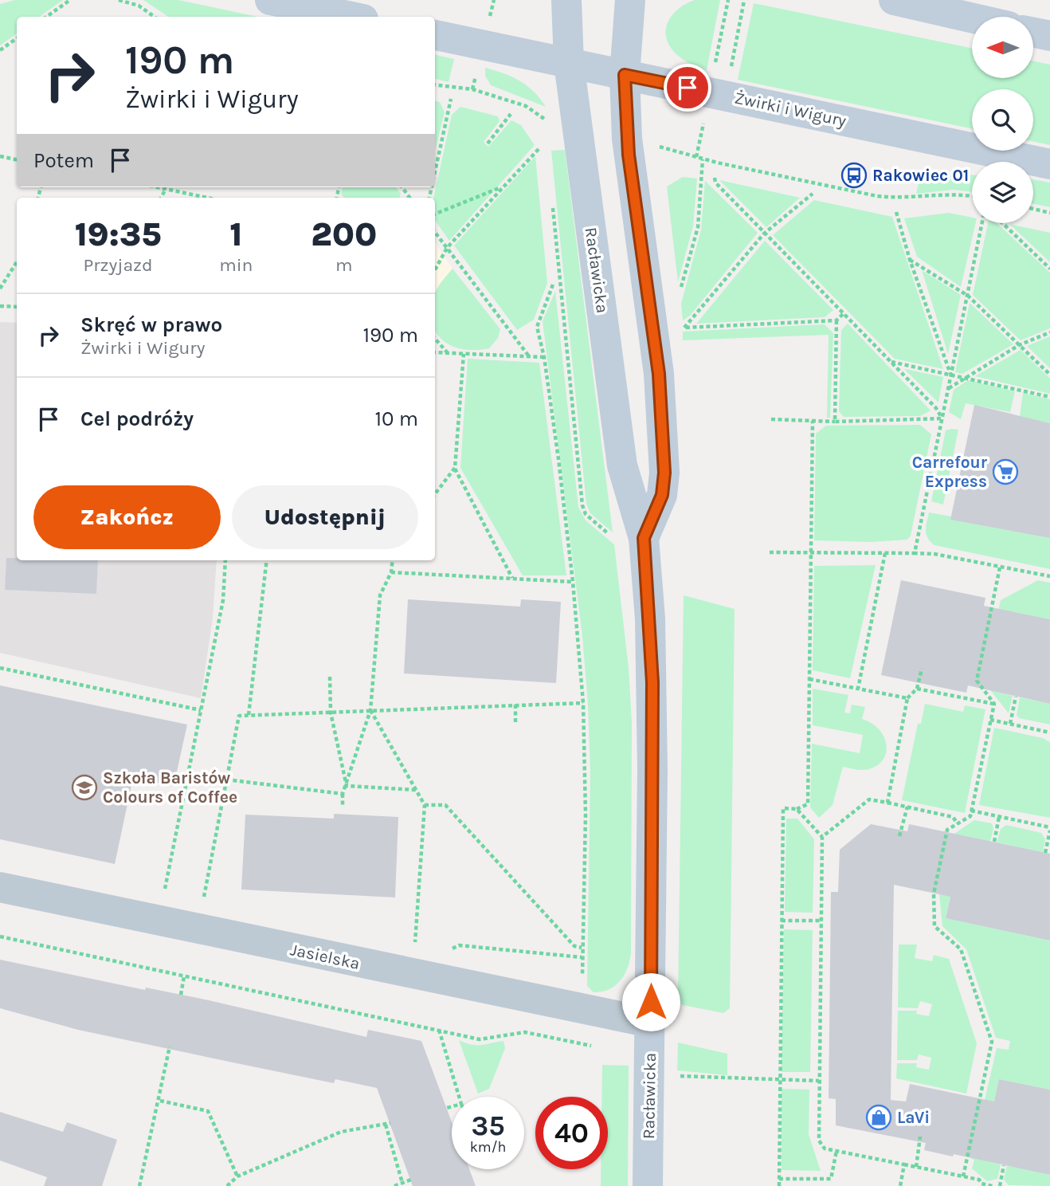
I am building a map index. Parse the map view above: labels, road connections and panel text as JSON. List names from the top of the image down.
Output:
{
  "streets": {
    "street": ["Żwirki i Wigury", "Racławicka", "Jasielska"]
  },
  "crossings": [
    ["Żwirki i Wigury", "Racławicka"],
    ["Racławicka", "Jasielska"]
  ],
  "places": {
    "bus stop": ["Rakowiec 01"],
    "supermarket": ["Carrefour Express"],
    "school or university": ["Szkoła Baristów Colours of Coffee"],
    "shop": ["LaVi"]
  },
  "north": "left",
  "page": {
    "turn": ["190 m", "Żwirki i Wigury"],
    "then": "Potem",
    "eta": [
      "19:35",
      "Przyjazd",
      "1",
      "min",
      "200",
      "m"
    ],
    "list": [
      {
        "name": "Skręć w prawo",
        "note": "Żwirki i Wigury",
        "value": "190 m"
      },
      {
        "name": "Cel podróży",
        "value": "10 m"
      }
    ],
    "buttons": ["Zakończ", "Udostępnij"],
    "speed": "35 km/h",
    "limit": "40"
  }
}
